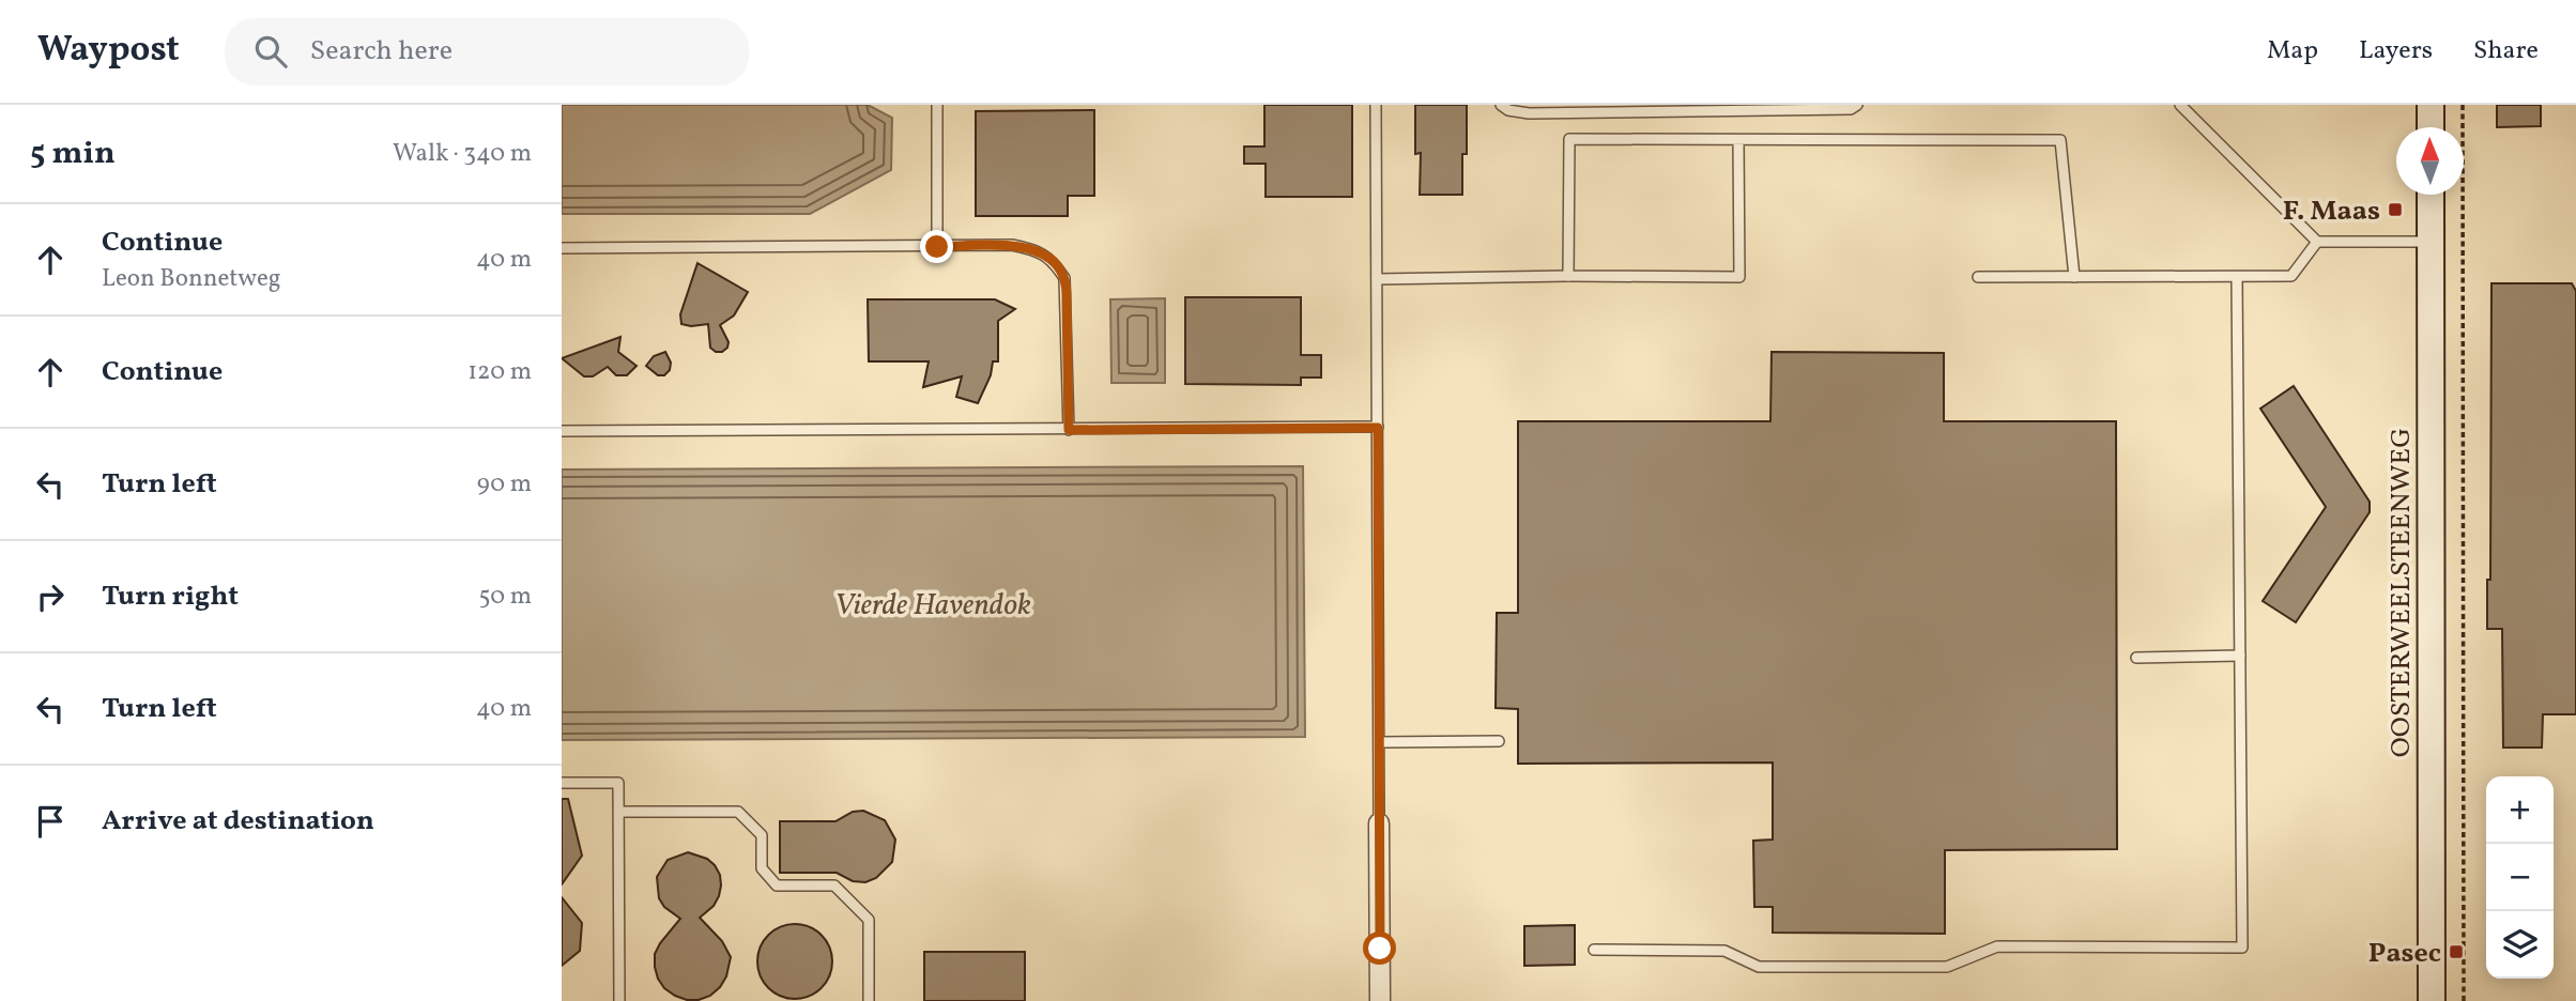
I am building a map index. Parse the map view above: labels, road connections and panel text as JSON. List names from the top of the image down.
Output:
{
  "streets": {
    "main road": ["OOSTERWEELSTEENWEG"]
  },
  "water": ["Vierde Havendok"],
  "places": {
    "transit": ["F. Maas", "Pasec"]
  },
  "north": "top",
  "page": {
    "header": "Waypost",
    "search": "Search here",
    "nav": ["Map", "Layers", "Share"],
    "heading": ["5 min", "Walk · 340 m"],
    "list": [
      ["Continue", "Leon Bonnetweg", "40 m"],
      ["Continue", "120 m"],
      ["Turn left", "90 m"],
      ["Turn right", "50 m"],
      ["Turn left", "40 m"],
      "Arrive at destination"
    ],
    "map_buttons": ["+", "−"]
  }
}
